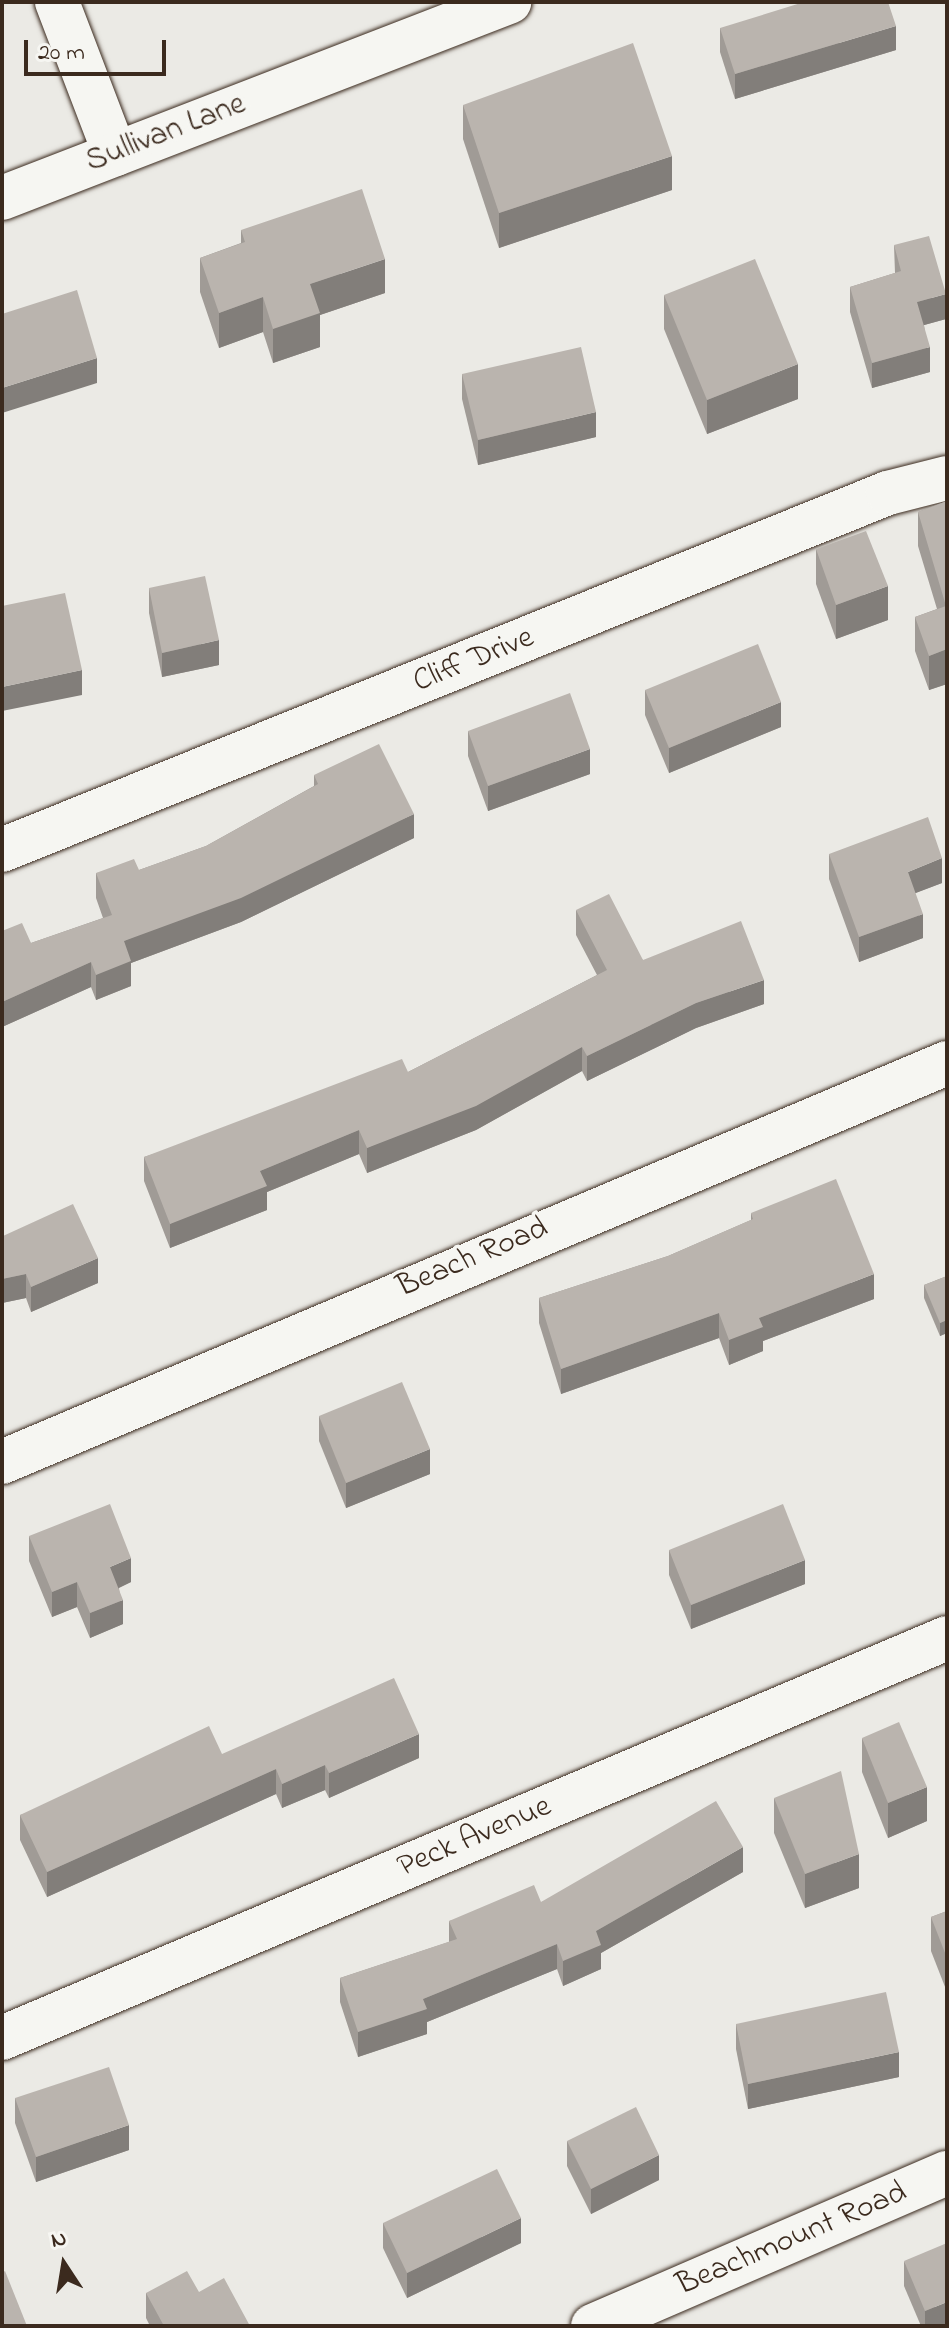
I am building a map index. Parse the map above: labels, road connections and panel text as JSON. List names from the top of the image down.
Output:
{
  "streets": {
    "street": [
      "Sullivan Lane",
      "Cliff Drive",
      "Beach Road",
      "Peck Avenue",
      "Beachmount Road"
    ]
  },
  "scale_bar": "20 m",
  "north": "top"
}
